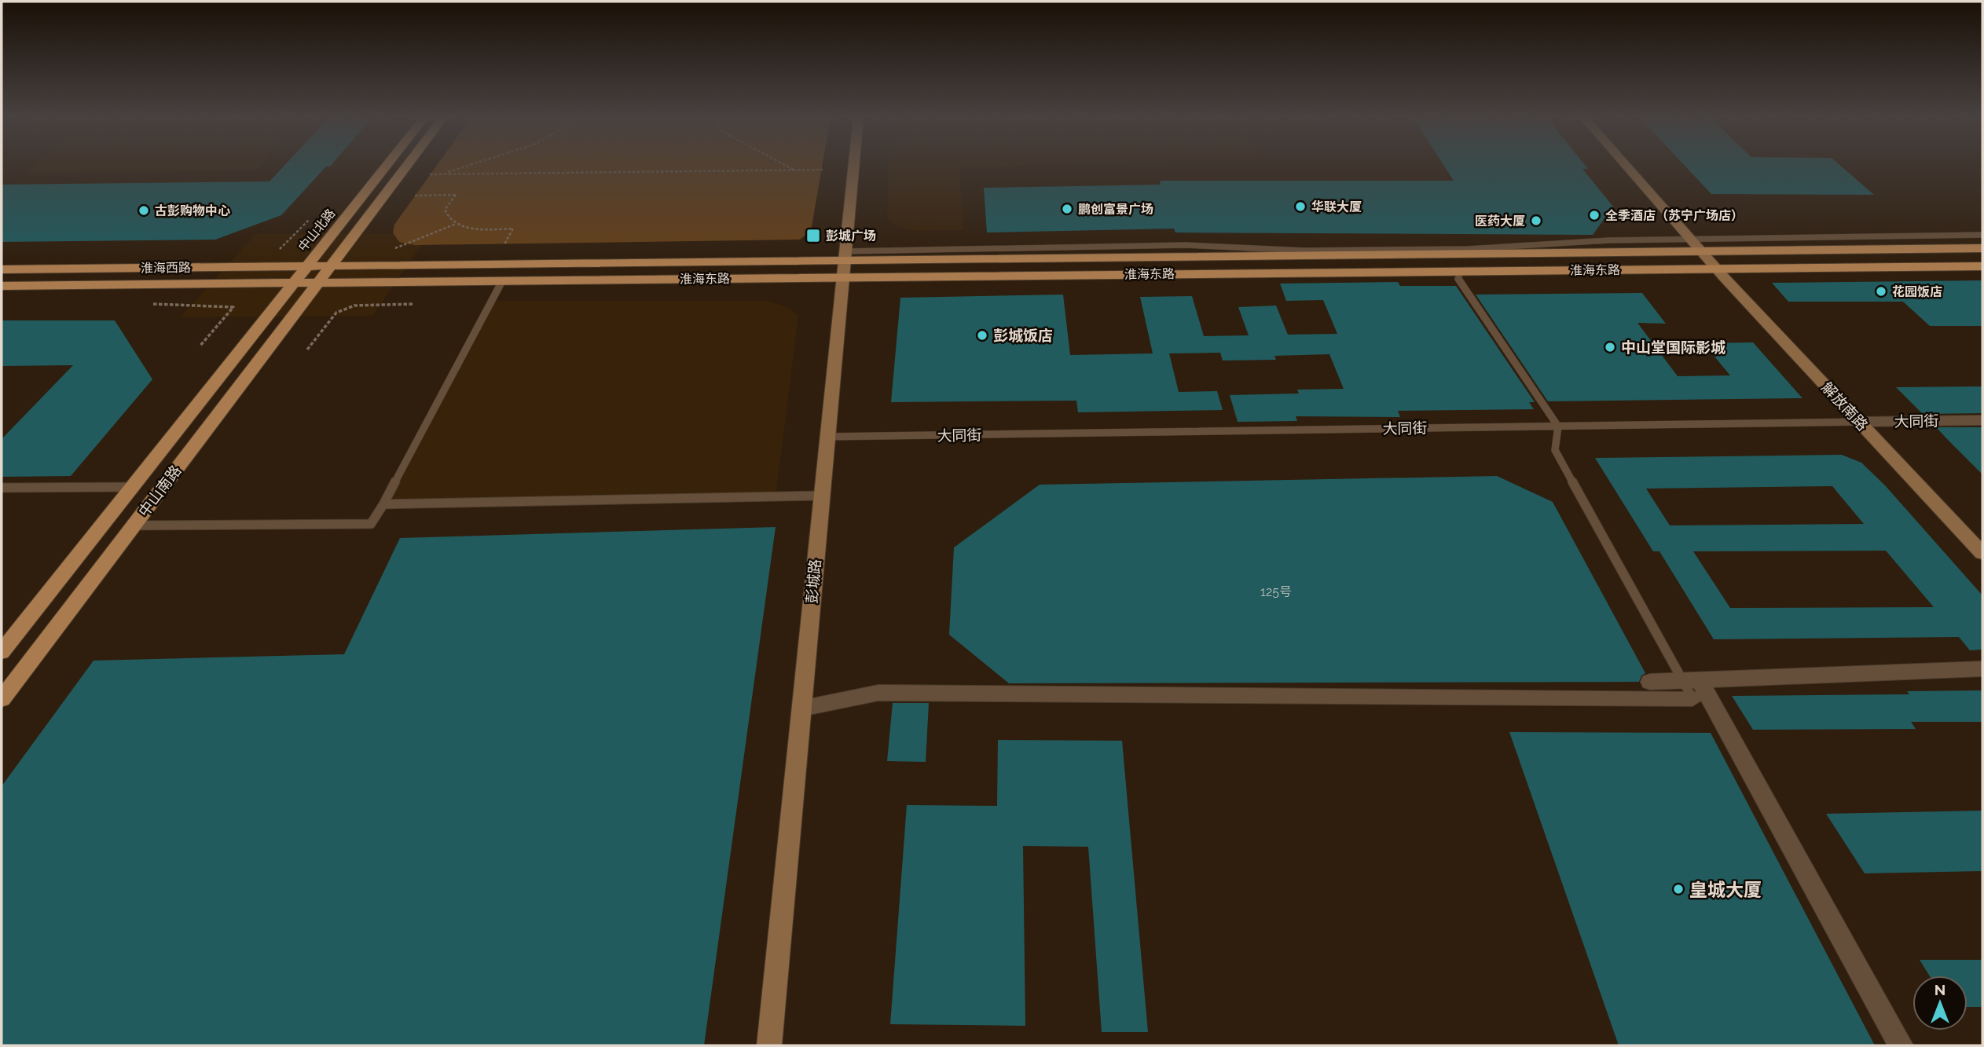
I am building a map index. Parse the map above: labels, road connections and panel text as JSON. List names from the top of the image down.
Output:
{
  "streets": {
    "main road": [
      "中山北路",
      "淮海西路",
      "淮海东路",
      "中山南路"
    ],
    "street": ["解放南路", "大同街", "彭城路"]
  },
  "crossings": [
    ["中山北路", "淮海西路"],
    ["中山北路", "中山南路"],
    ["淮海西路", "淮海东路"],
    ["淮海西路", "中山南路"],
    ["淮海东路", "解放南路"],
    ["淮海东路", "中山南路"],
    ["淮海东路", "彭城路"],
    ["解放南路", "大同街"],
    ["大同街", "彭城路"]
  ],
  "places": {
    "other": [
      "华联大厦",
      "鹏创富景广场",
      "古彭购物中心",
      "全季酒店（苏宁广场店）",
      "医药大厦",
      "花园饭店",
      "彭城饭店",
      "中山堂国际影城",
      "皇城大厦"
    ],
    "transit": ["彭城广场"]
  },
  "house_numbers": ["125号"],
  "north": "top"
}
